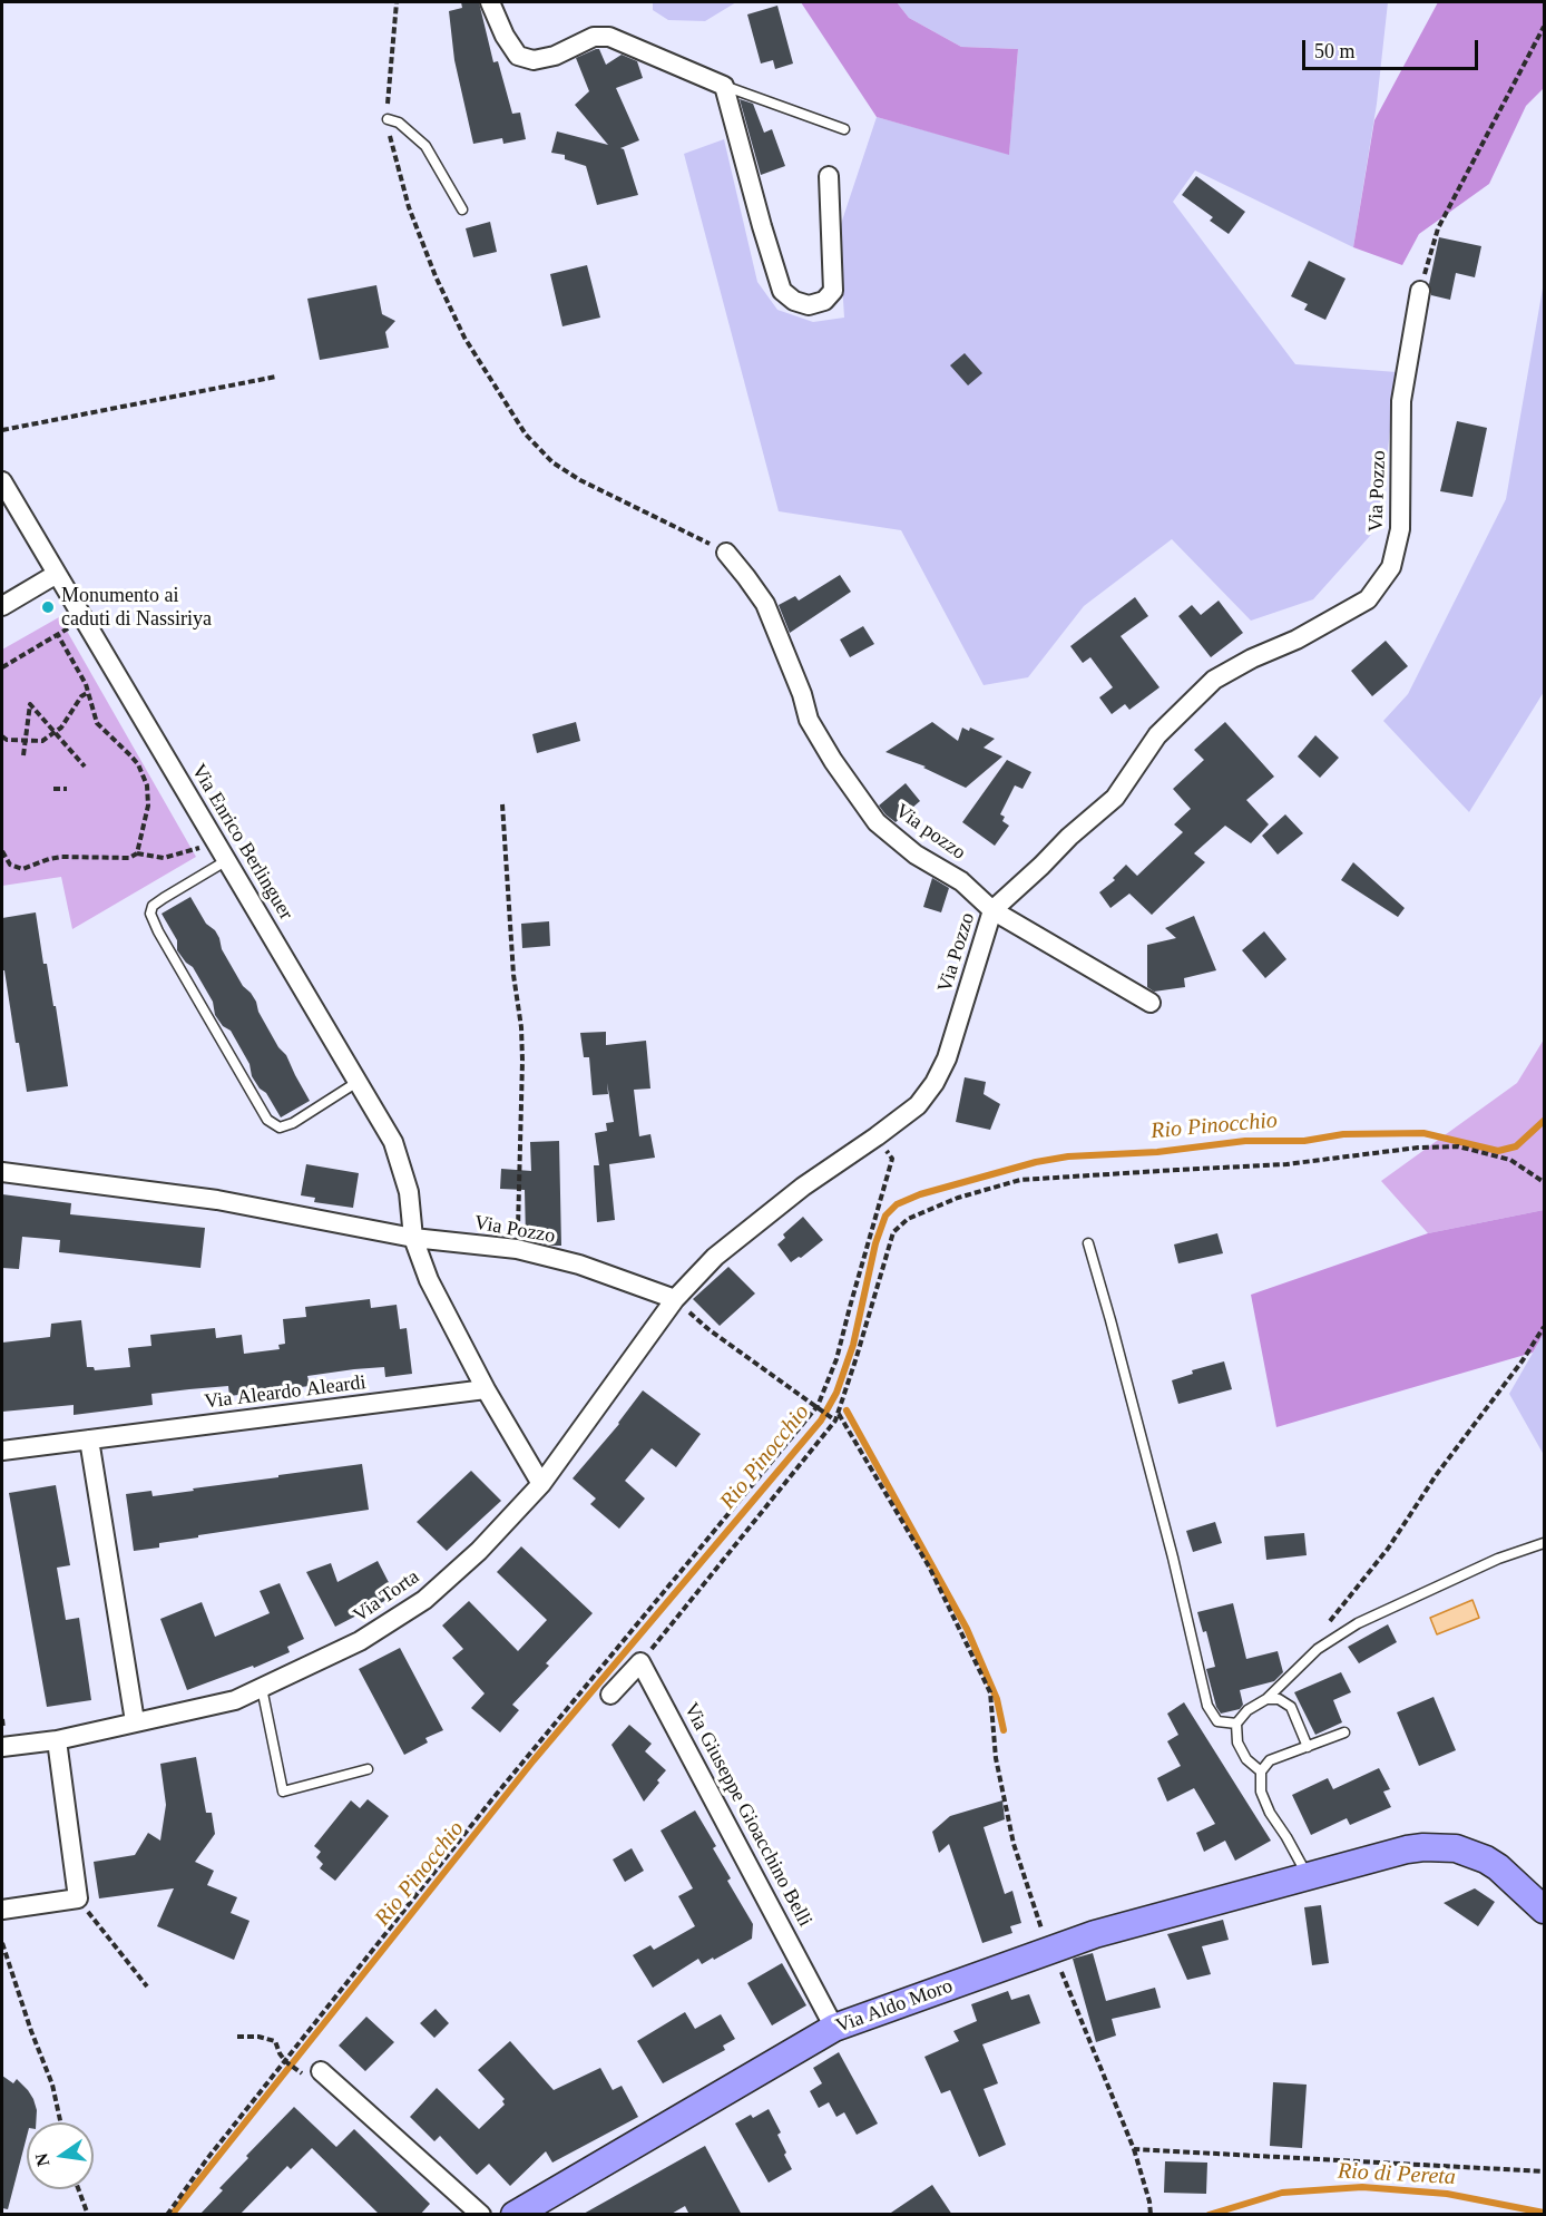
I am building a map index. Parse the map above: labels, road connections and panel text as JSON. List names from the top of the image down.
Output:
{
  "streets": {
    "main road": ["Via Aldo Moro"],
    "street": [
      "Via Pozzo",
      "Via pozzo",
      "Via Enrico Berlinguer",
      "Via Aleardo Aleardi",
      "Via Torta",
      "Via Giuseppe Gioacchino Belli"
    ]
  },
  "crossings": [
    ["Via Pozzo", "Via pozzo"],
    ["Via Pozzo", "Via Enrico Berlinguer"],
    ["Via Pozzo", "Via Torta"],
    ["Via Giuseppe Gioacchino Belli", "Via Aldo Moro"]
  ],
  "water": ["Rio Pinocchio", "Rio di Pereta"],
  "places": ["Monumento ai caduti di Nassiriya"],
  "scale_bar": "50 m",
  "north": "left"
}
